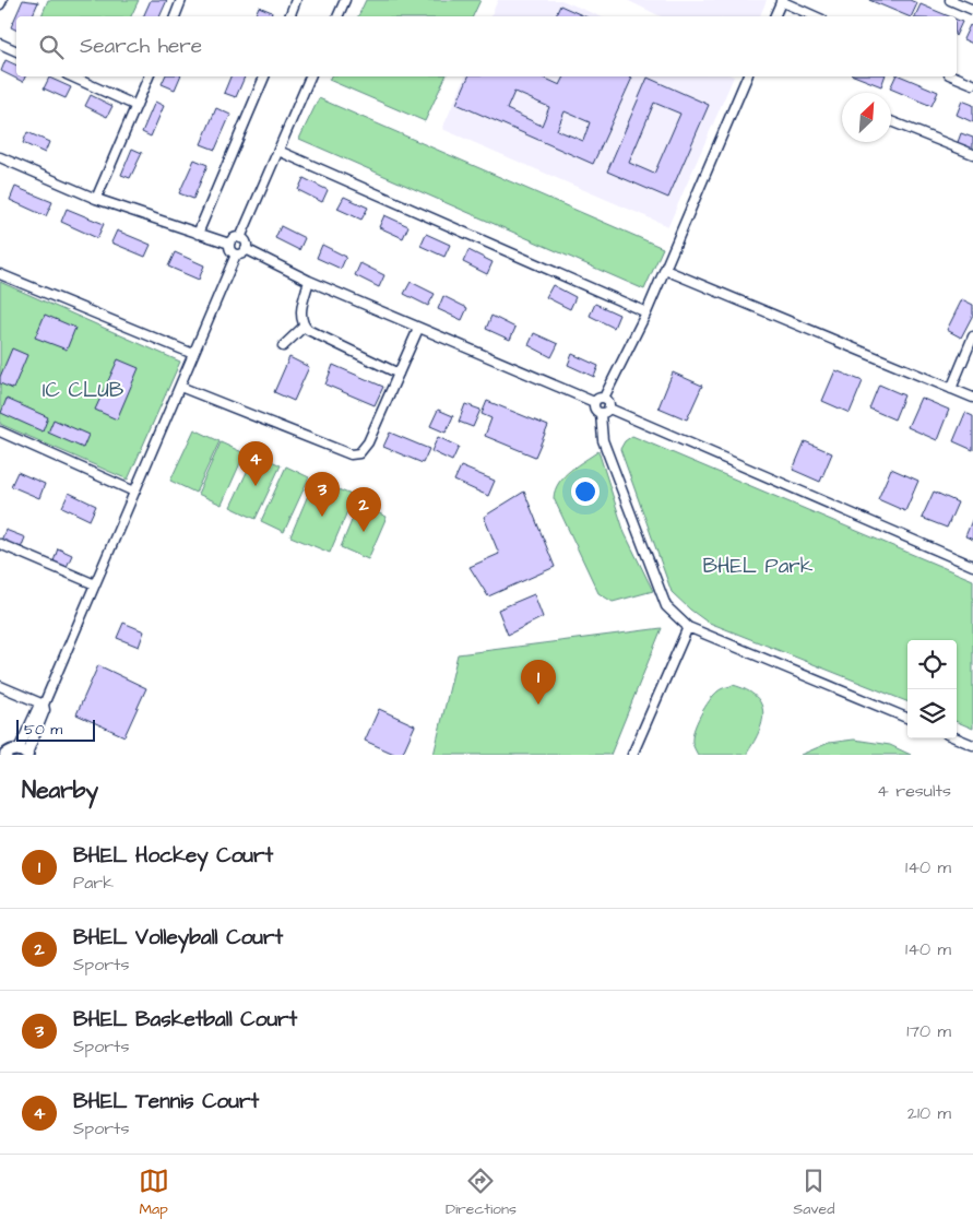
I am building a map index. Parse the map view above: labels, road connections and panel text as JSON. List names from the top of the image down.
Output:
{
  "parks": ["IC CLUB", "BHEL Park"],
  "scale_bar": "50 m",
  "north": "top right",
  "page": {
    "search": "Search here",
    "pins": [
      "4",
      "3",
      "2",
      "1"
    ],
    "scale": "50 m",
    "heading": ["Nearby", "4 results"],
    "list": [
      {
        "mark": "1",
        "name": "BHEL Hockey Court",
        "note": "Park",
        "value": "140 m"
      },
      {
        "mark": "2",
        "name": "BHEL Volleyball Court",
        "note": "Sports",
        "value": "140 m"
      },
      {
        "mark": "3",
        "name": "BHEL Basketball Court",
        "note": "Sports",
        "value": "170 m"
      },
      {
        "mark": "4",
        "name": "BHEL Tennis Court",
        "note": "Sports",
        "value": "210 m"
      }
    ],
    "nav": ["Map", "Directions", "Saved"]
  }
}
